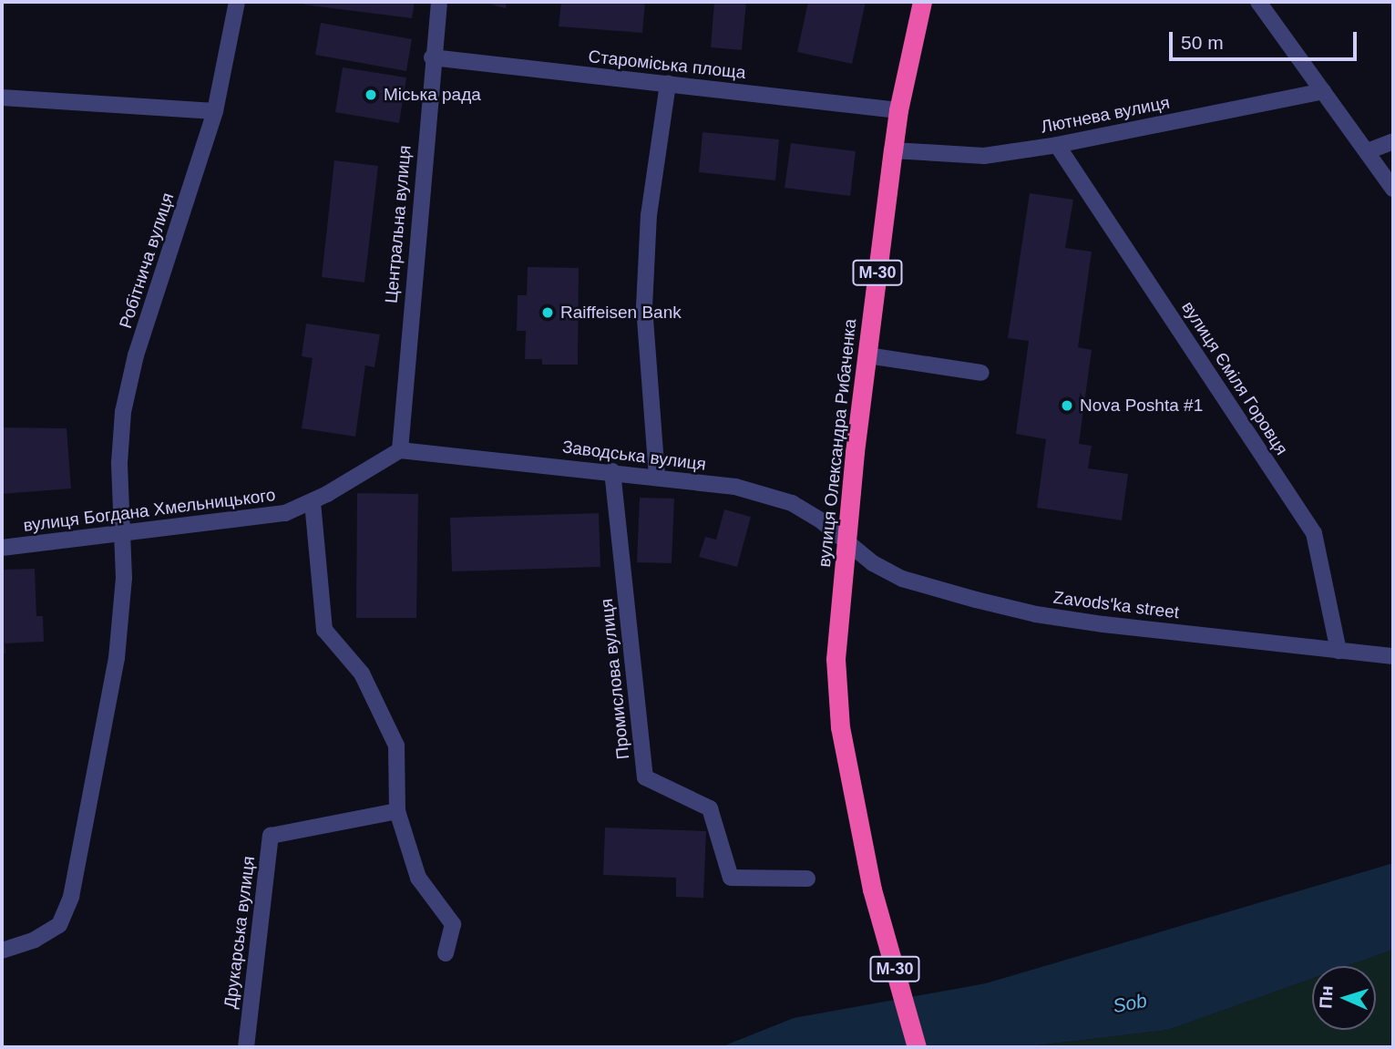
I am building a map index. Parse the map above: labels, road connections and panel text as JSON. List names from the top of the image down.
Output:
{
  "streets": {
    "highway": ["М-30", "вулиця Олександра Рибаченка"],
    "street": [
      "Староміська площа",
      "Лютнева вулиця",
      "Центральна вулиця",
      "Робітнича вулиця",
      "вулиця Єміля Горовця",
      "Заводська вулиця",
      "вулиця Богдана Хмельницького",
      "Zavods'ka street",
      "Промислова вулиця",
      "Друкарська вулиця"
    ]
  },
  "crossings": [
    ["Староміська площа", "Центральна вулиця"],
    ["Староміська площа", "вулиця Олександра Рибаченка"],
    ["Лютнева вулиця", "вулиця Єміля Горовця"],
    ["Лютнева вулиця", "вулиця Олександра Рибаченка"],
    ["Центральна вулиця", "Заводська вулиця"],
    ["Центральна вулиця", "вулиця Богдана Хмельницького"],
    ["Робітнича вулиця", "вулиця Богдана Хмельницького"],
    ["вулиця Єміля Горовця", "Zavods'ka street"],
    ["вулиця Олександра Рибаченка", "Заводська вулиця"],
    ["вулиця Олександра Рибаченка", "Zavods'ka street"],
    ["Заводська вулиця", "вулиця Богдана Хмельницького"],
    ["Заводська вулиця", "Zavods'ka street"],
    ["Заводська вулиця", "Промислова вулиця"]
  ],
  "water": ["Sob"],
  "places": ["Міська рада", "Raiffeisen Bank", "Nova Poshta #1"],
  "scale_bar": "50 m",
  "north": "left"
}
